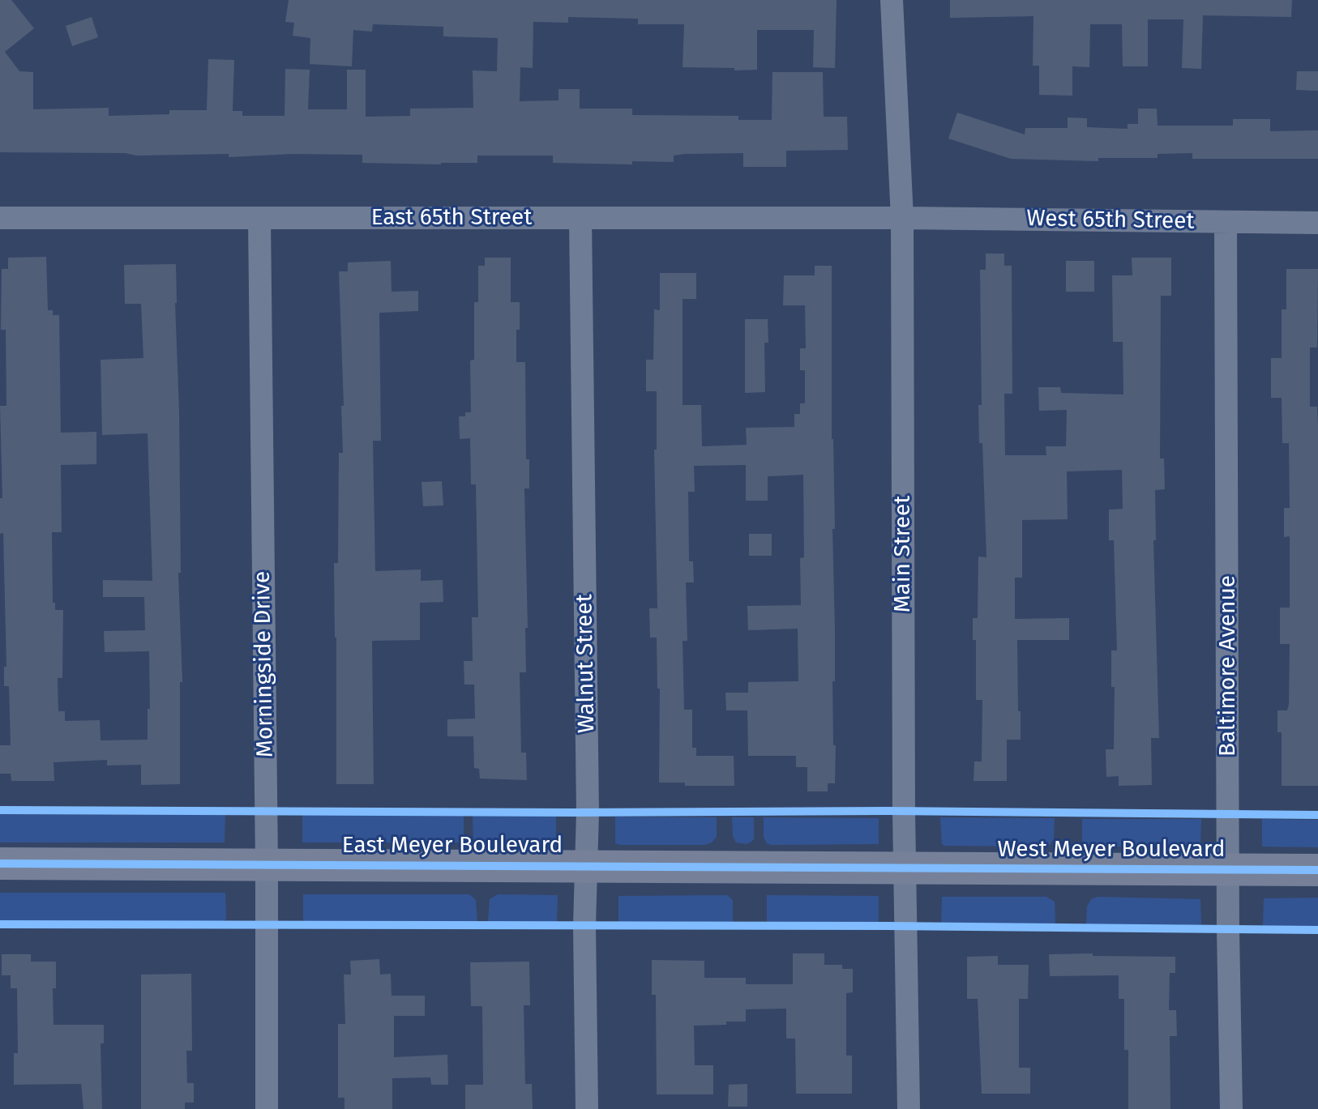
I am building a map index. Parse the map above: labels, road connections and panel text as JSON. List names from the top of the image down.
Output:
{
  "streets": {
    "main road": ["East Meyer Boulevard", "West Meyer Boulevard"],
    "street": [
      "East 65th Street",
      "West 65th Street",
      "Main Street",
      "Walnut Street",
      "Morningside Drive",
      "Baltimore Avenue"
    ]
  },
  "crossings": [
    ["East 65th Street", "West 65th Street"],
    ["East 65th Street", "Main Street"],
    ["East 65th Street", "Walnut Street"],
    ["East 65th Street", "Morningside Drive"],
    ["West 65th Street", "Main Street"],
    ["West 65th Street", "Baltimore Avenue"],
    ["Main Street", "East Meyer Boulevard"],
    ["Main Street", "West Meyer Boulevard"],
    ["Walnut Street", "East Meyer Boulevard"],
    ["Morningside Drive", "East Meyer Boulevard"],
    ["Baltimore Avenue", "West Meyer Boulevard"],
    ["East Meyer Boulevard", "West Meyer Boulevard"]
  ]
}
